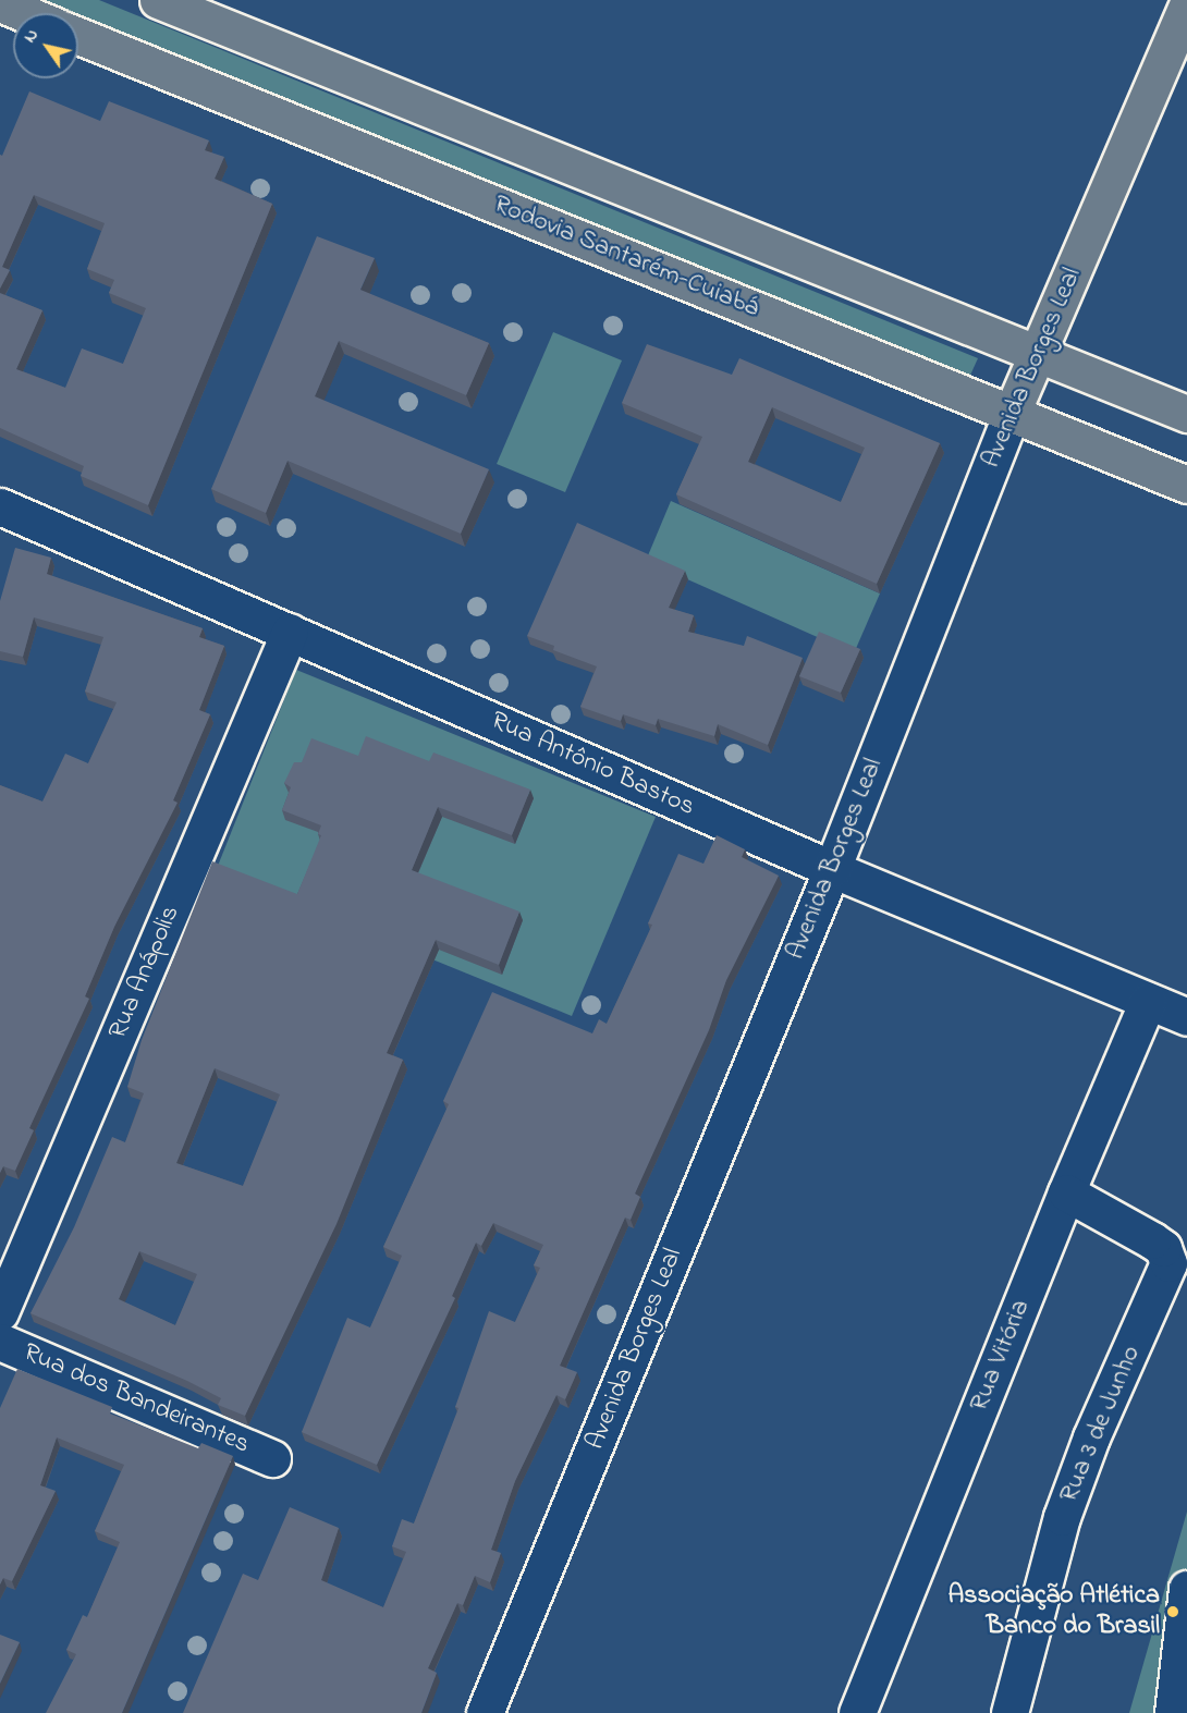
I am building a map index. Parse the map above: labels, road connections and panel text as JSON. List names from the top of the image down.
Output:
{
  "streets": {
    "main road": ["Rodovia Santarém-Cuiabá", "Avenida Borges Leal"],
    "street": [
      "Rua Antônio Bastos",
      "Rua Anápolis",
      "Rua Vitória",
      "Rua dos Bandeirantes",
      "Rua 3 de Junho"
    ]
  },
  "crossings": [
    ["Rodovia Santarém-Cuiabá", "Avenida Borges Leal"],
    ["Avenida Borges Leal", "Rua Antônio Bastos"],
    ["Rua Antônio Bastos", "Rua Anápolis"],
    ["Rua Antônio Bastos", "Rua Vitória"],
    ["Rua Vitória", "Rua 3 de Junho"]
  ],
  "places": ["Associação Atlética Banco do Brasil"],
  "north": "top left"
}
